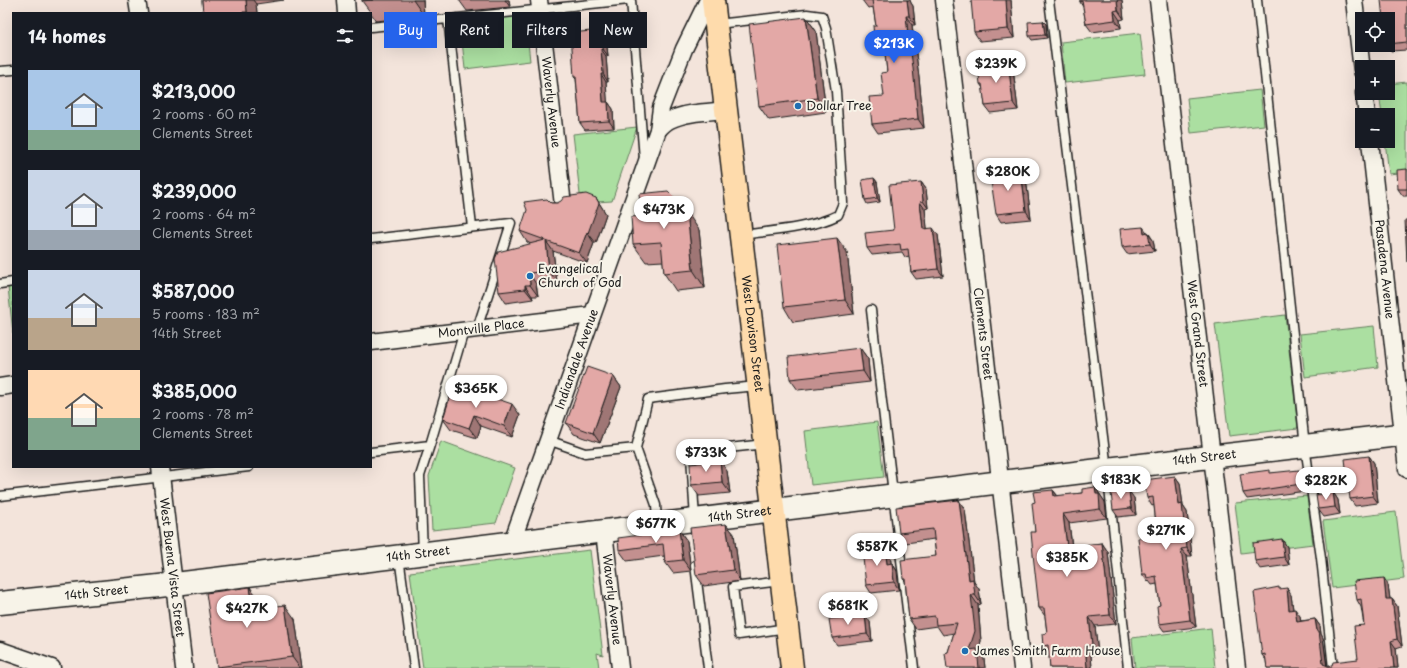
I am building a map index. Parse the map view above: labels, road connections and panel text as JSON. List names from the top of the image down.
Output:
{
  "streets": {
    "highway": ["West Davison Street"],
    "street": [
      "Waverly Avenue",
      "Pasadena Avenue",
      "Montville Place",
      "Clements Street",
      "West Grand Street",
      "Indiandale Avenue",
      "14th Street",
      "West Buena Vista Street"
    ]
  },
  "crossings": [
    ["Waverly Avenue", "14th Street"],
    ["Pasadena Avenue", "14th Street"],
    ["Montville Place", "Indiandale Avenue"],
    ["West Davison Street", "14th Street"],
    ["Clements Street", "14th Street"],
    ["West Grand Street", "14th Street"],
    ["Indiandale Avenue", "14th Street"],
    ["14th Street", "West Buena Vista Street"]
  ],
  "places": ["Dollar Tree", "Evangelical Church of God", "James Smith Farm House"],
  "page": {
    "map_buttons": ["+", "−"],
    "chip": [
      "Buy",
      "Rent",
      "Filters",
      "New"
    ],
    "heading": "14 homes",
    "price": [
      "$213K",
      "$239K",
      "$280K",
      "$473K",
      "$365K",
      "$733K",
      "$183K",
      "$282K",
      "$677K",
      "$271K",
      "$587K",
      "$385K",
      "$681K",
      "$427K"
    ],
    "list": [
      {
        "name": "$213,000",
        "note": "2 rooms · 60 m² · Clements Street"
      },
      {
        "name": "$239,000",
        "note": "2 rooms · 64 m² · Clements Street"
      },
      {
        "name": "$587,000",
        "note": "5 rooms · 183 m² · 14th Street"
      },
      {
        "name": "$385,000",
        "note": "2 rooms · 78 m² · Clements Street"
      }
    ]
  }
}
